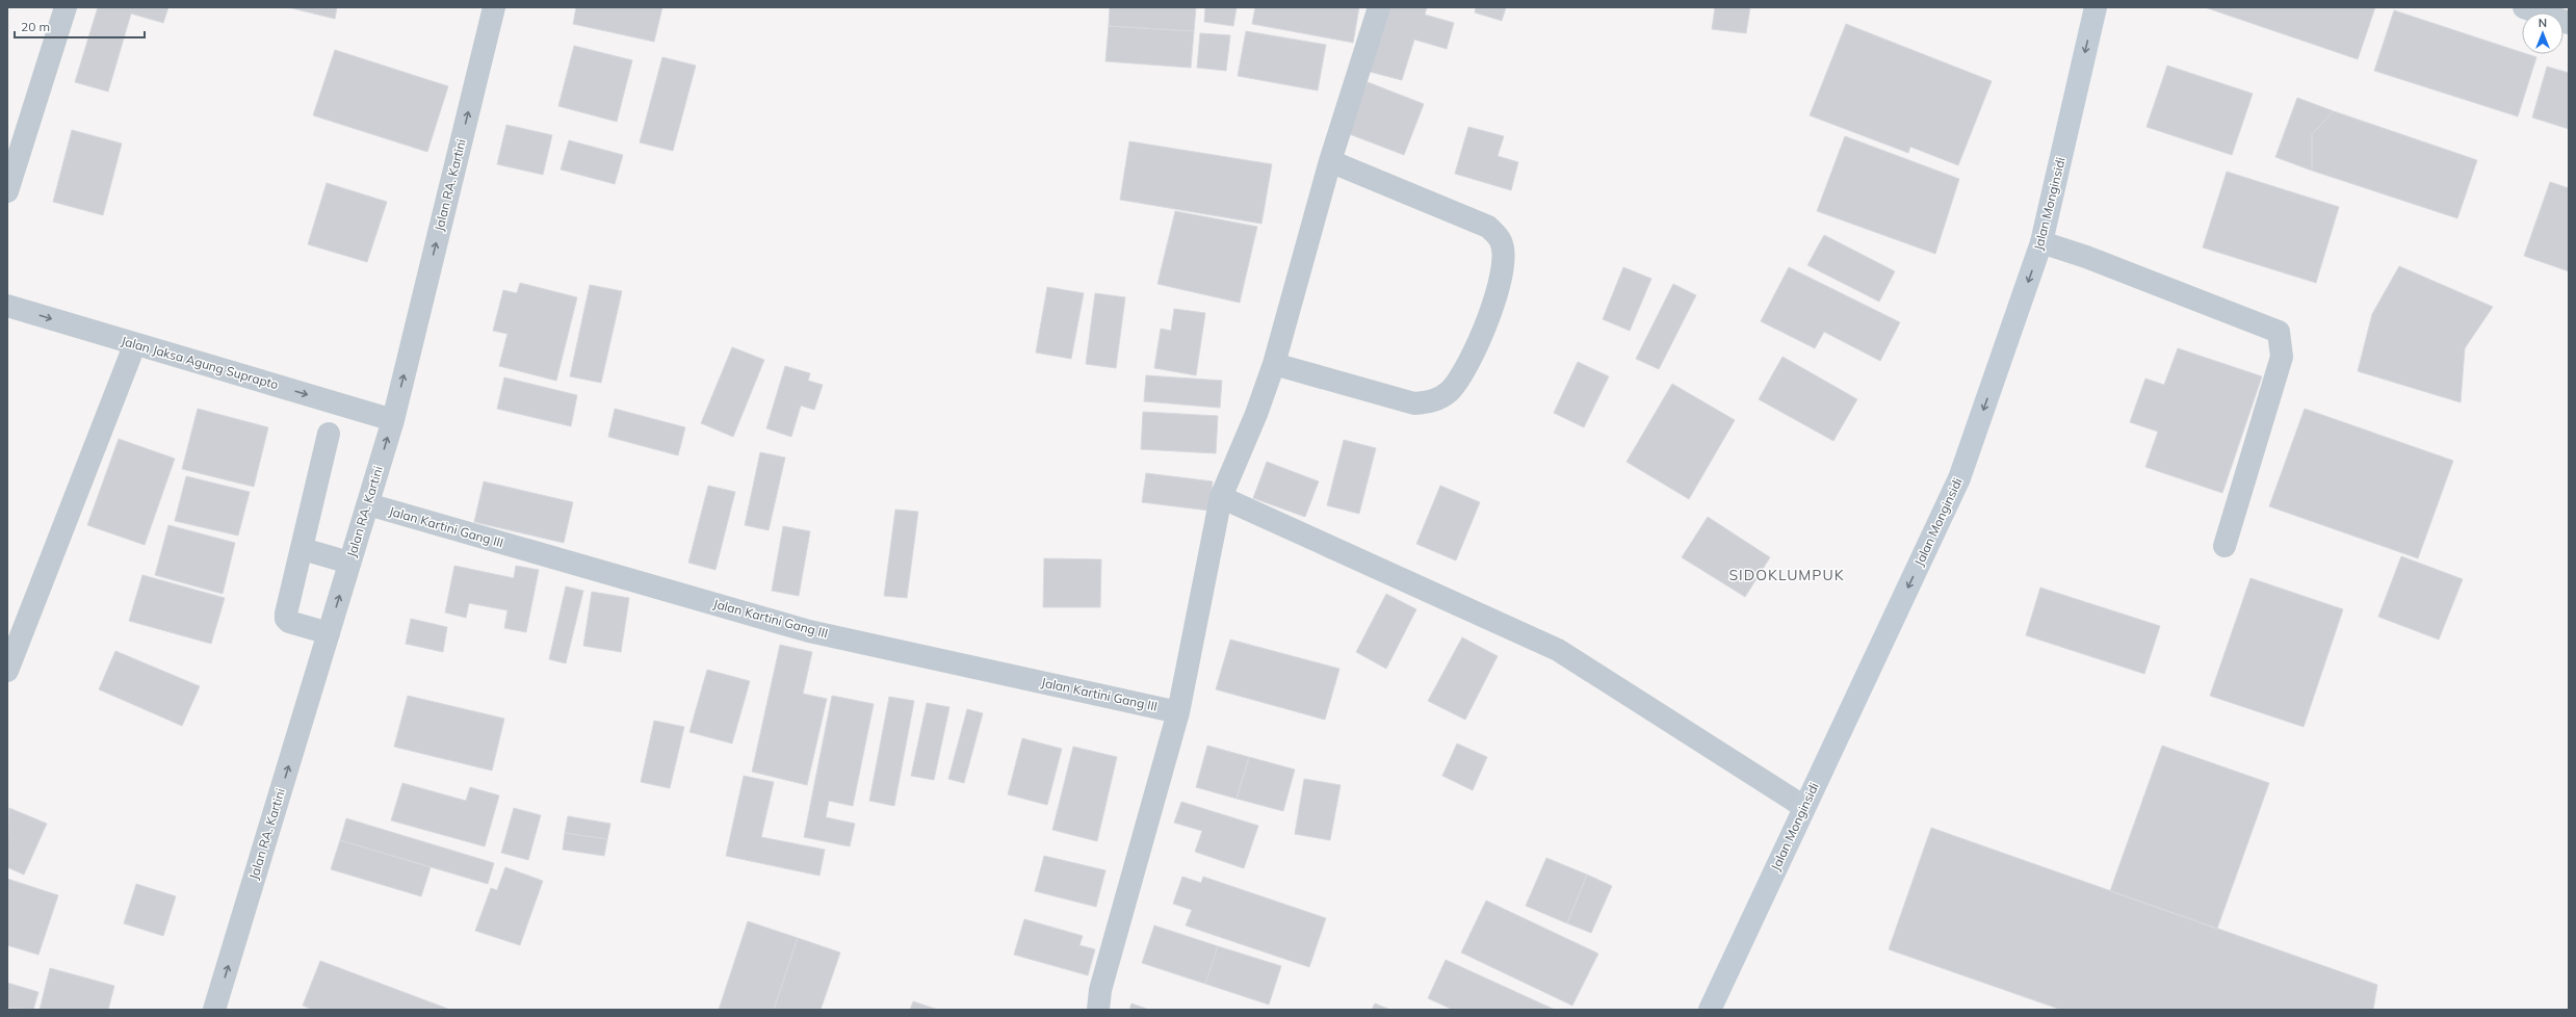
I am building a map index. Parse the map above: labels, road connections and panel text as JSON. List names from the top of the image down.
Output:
{
  "streets": {
    "main road": ["Jalan Monginsidi"],
    "street": ["Jalan RA. Kartini", "Jalan Jaksa Agung Suprapto", "Jalan Kartini Gang III"]
  },
  "crossings": [
    ["Jalan RA. Kartini", "Jalan Jaksa Agung Suprapto"],
    ["Jalan RA. Kartini", "Jalan Kartini Gang III"]
  ],
  "one_way": ["Jalan RA. Kartini", "Jalan Monginsidi", "Jalan Jaksa Agung Suprapto"],
  "districts": ["SIDOKLUMPUK"],
  "scale_bar": "20 m",
  "north": "top"
}
